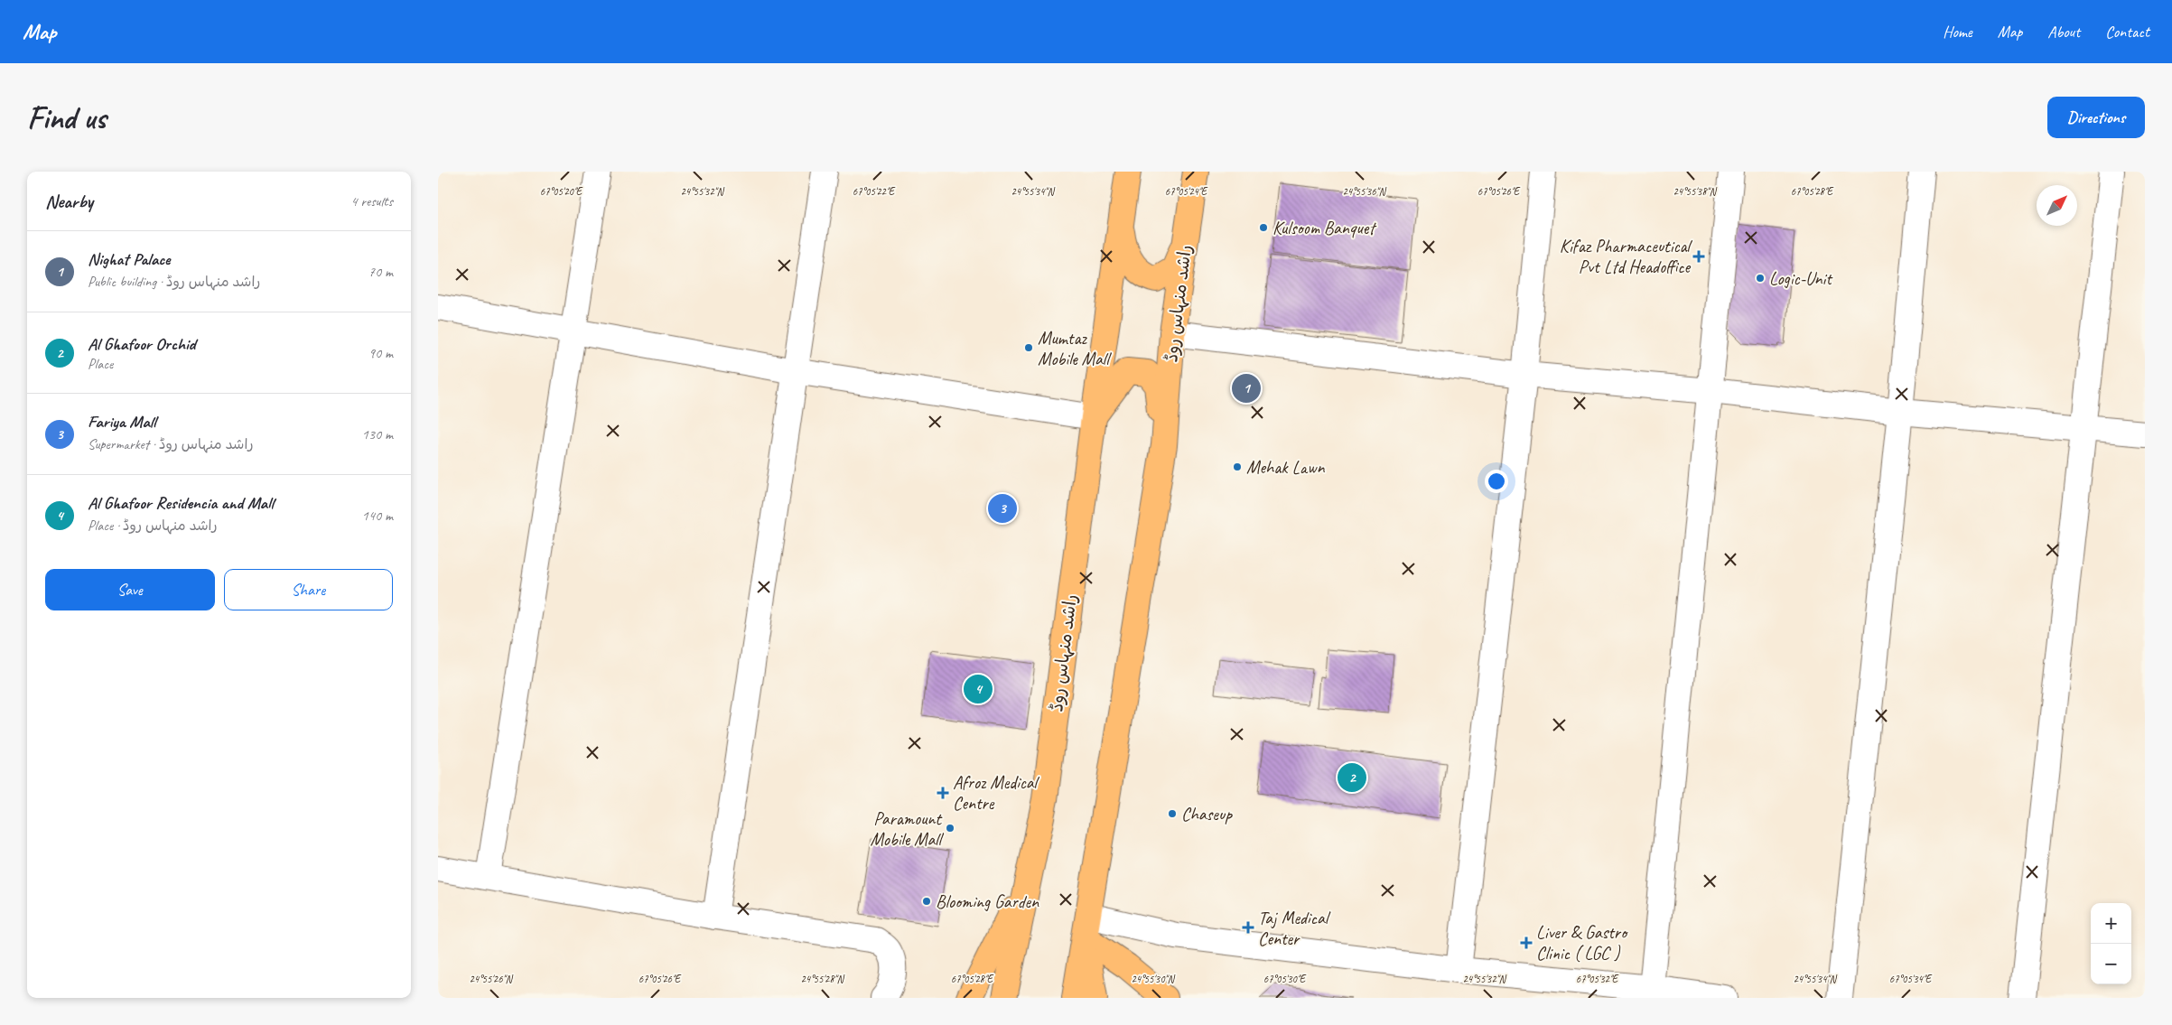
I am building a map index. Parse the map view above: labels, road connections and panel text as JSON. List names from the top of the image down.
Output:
{
  "streets": {
    "main road": ["راشد منہاس روڈ"]
  },
  "places": {
    "other": [
      "Kulsoom Banquet",
      "Logic-Unit",
      "Mumtaz Mobile Mall",
      "Mehak Lawn",
      "Chaseup",
      "Paramount Mobile Mall",
      "Blooming Garden"
    ],
    "health": [
      "Kifaz Pharmaceutical Pvt Ltd Headoffice",
      "Afroz Medical Centre",
      "Taj Medical Center",
      "Liver & Gastro Clinic ( LGC )"
    ]
  },
  "north": "top right",
  "page": {
    "header": "Map",
    "nav": [
      "Home",
      "Map",
      "About",
      "Contact"
    ],
    "buttons": [
      "Directions",
      ["Save", "Share"]
    ],
    "title": "Find us",
    "heading": ["Nearby", "4 results"],
    "list": [
      {
        "mark": "1",
        "name": "Nighat Palace",
        "note": "Public building · راشد منہاس روڈ",
        "value": "70 m"
      },
      {
        "mark": "2",
        "name": "Al Ghafoor Orchid",
        "note": "Place",
        "value": "90 m"
      },
      {
        "mark": "3",
        "name": "Fariya Mall",
        "note": "Supermarket · راشد منہاس روڈ",
        "value": "130 m"
      },
      {
        "mark": "4",
        "name": "Al Ghafoor Residencia and Mall",
        "note": "Place · راشد منہاس روڈ",
        "value": "140 m"
      }
    ],
    "pins": [
      "1",
      "3",
      "4",
      "2"
    ],
    "map_buttons": ["+", "−"]
  },
  "coordinates": [
    "67°05'20\"E",
    "67°05'22\"E",
    "67°05'24\"E",
    "67°05'26\"E",
    "67°05'28\"E",
    "24°55'32\"N",
    "24°55'34\"N",
    "24°55'36\"N",
    "24°55'38\"N",
    "24°55'26\"N",
    "24°55'28\"N",
    "24°55'30\"N",
    "67°05'30\"E",
    "67°05'32\"E",
    "67°05'34\"E"
  ]
}
